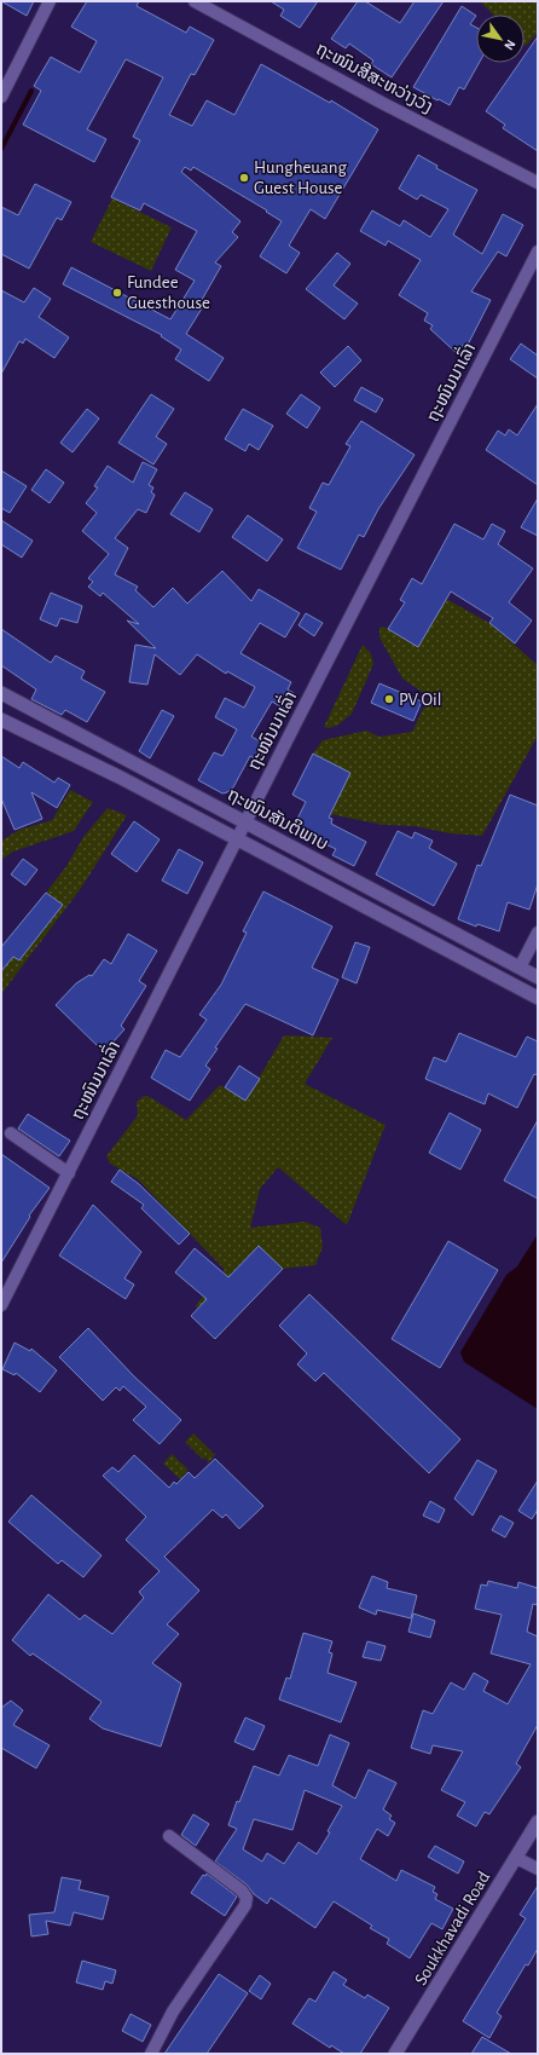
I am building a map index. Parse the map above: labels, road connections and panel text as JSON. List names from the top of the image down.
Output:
{
  "streets": {
    "street": [
      "ຖະໜົນສີສະຫວ່າງວົງ",
      "ຖະໜົນນາເລົ່າ",
      "ຖະໜົນສັນຕິພາບ",
      "Soukkhavadi Road"
    ]
  },
  "crossings": [
    ["ຖະໜົນນາເລົ່າ", "ຖະໜົນສັນຕິພາບ"]
  ],
  "places": ["Hungheuang Guest House", "Fundee Guesthouse", "PV Oil"],
  "north": "bottom right"
}
